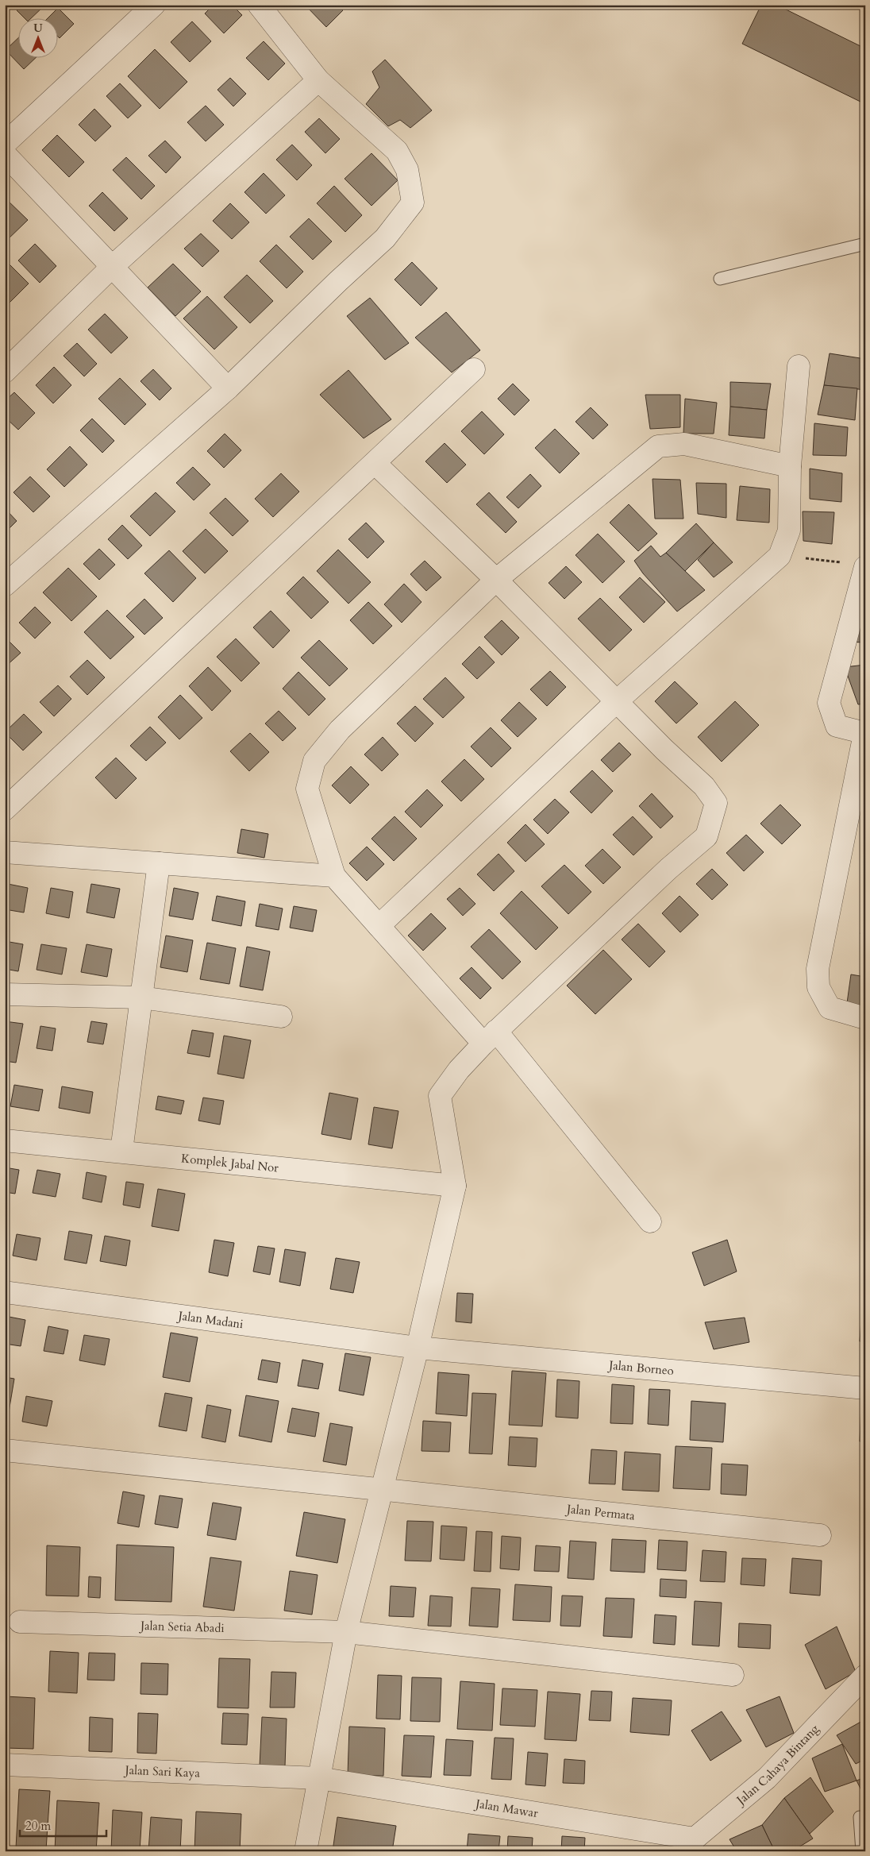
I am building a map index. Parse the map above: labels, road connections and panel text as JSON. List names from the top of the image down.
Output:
{
  "streets": {
    "street": [
      "Komplek Jabal Nor",
      "Jalan Madani",
      "Jalan Borneo",
      "Jalan Permata",
      "Jalan Setia Abadi",
      "Jalan Cahaya Bintang",
      "Jalan Sari Kaya",
      "Jalan Mawar"
    ]
  },
  "crossings": [
    ["Jalan Madani", "Jalan Borneo"],
    ["Jalan Cahaya Bintang", "Jalan Mawar"],
    ["Jalan Sari Kaya", "Jalan Mawar"]
  ],
  "scale_bar": "20 m",
  "north": "top"
}
